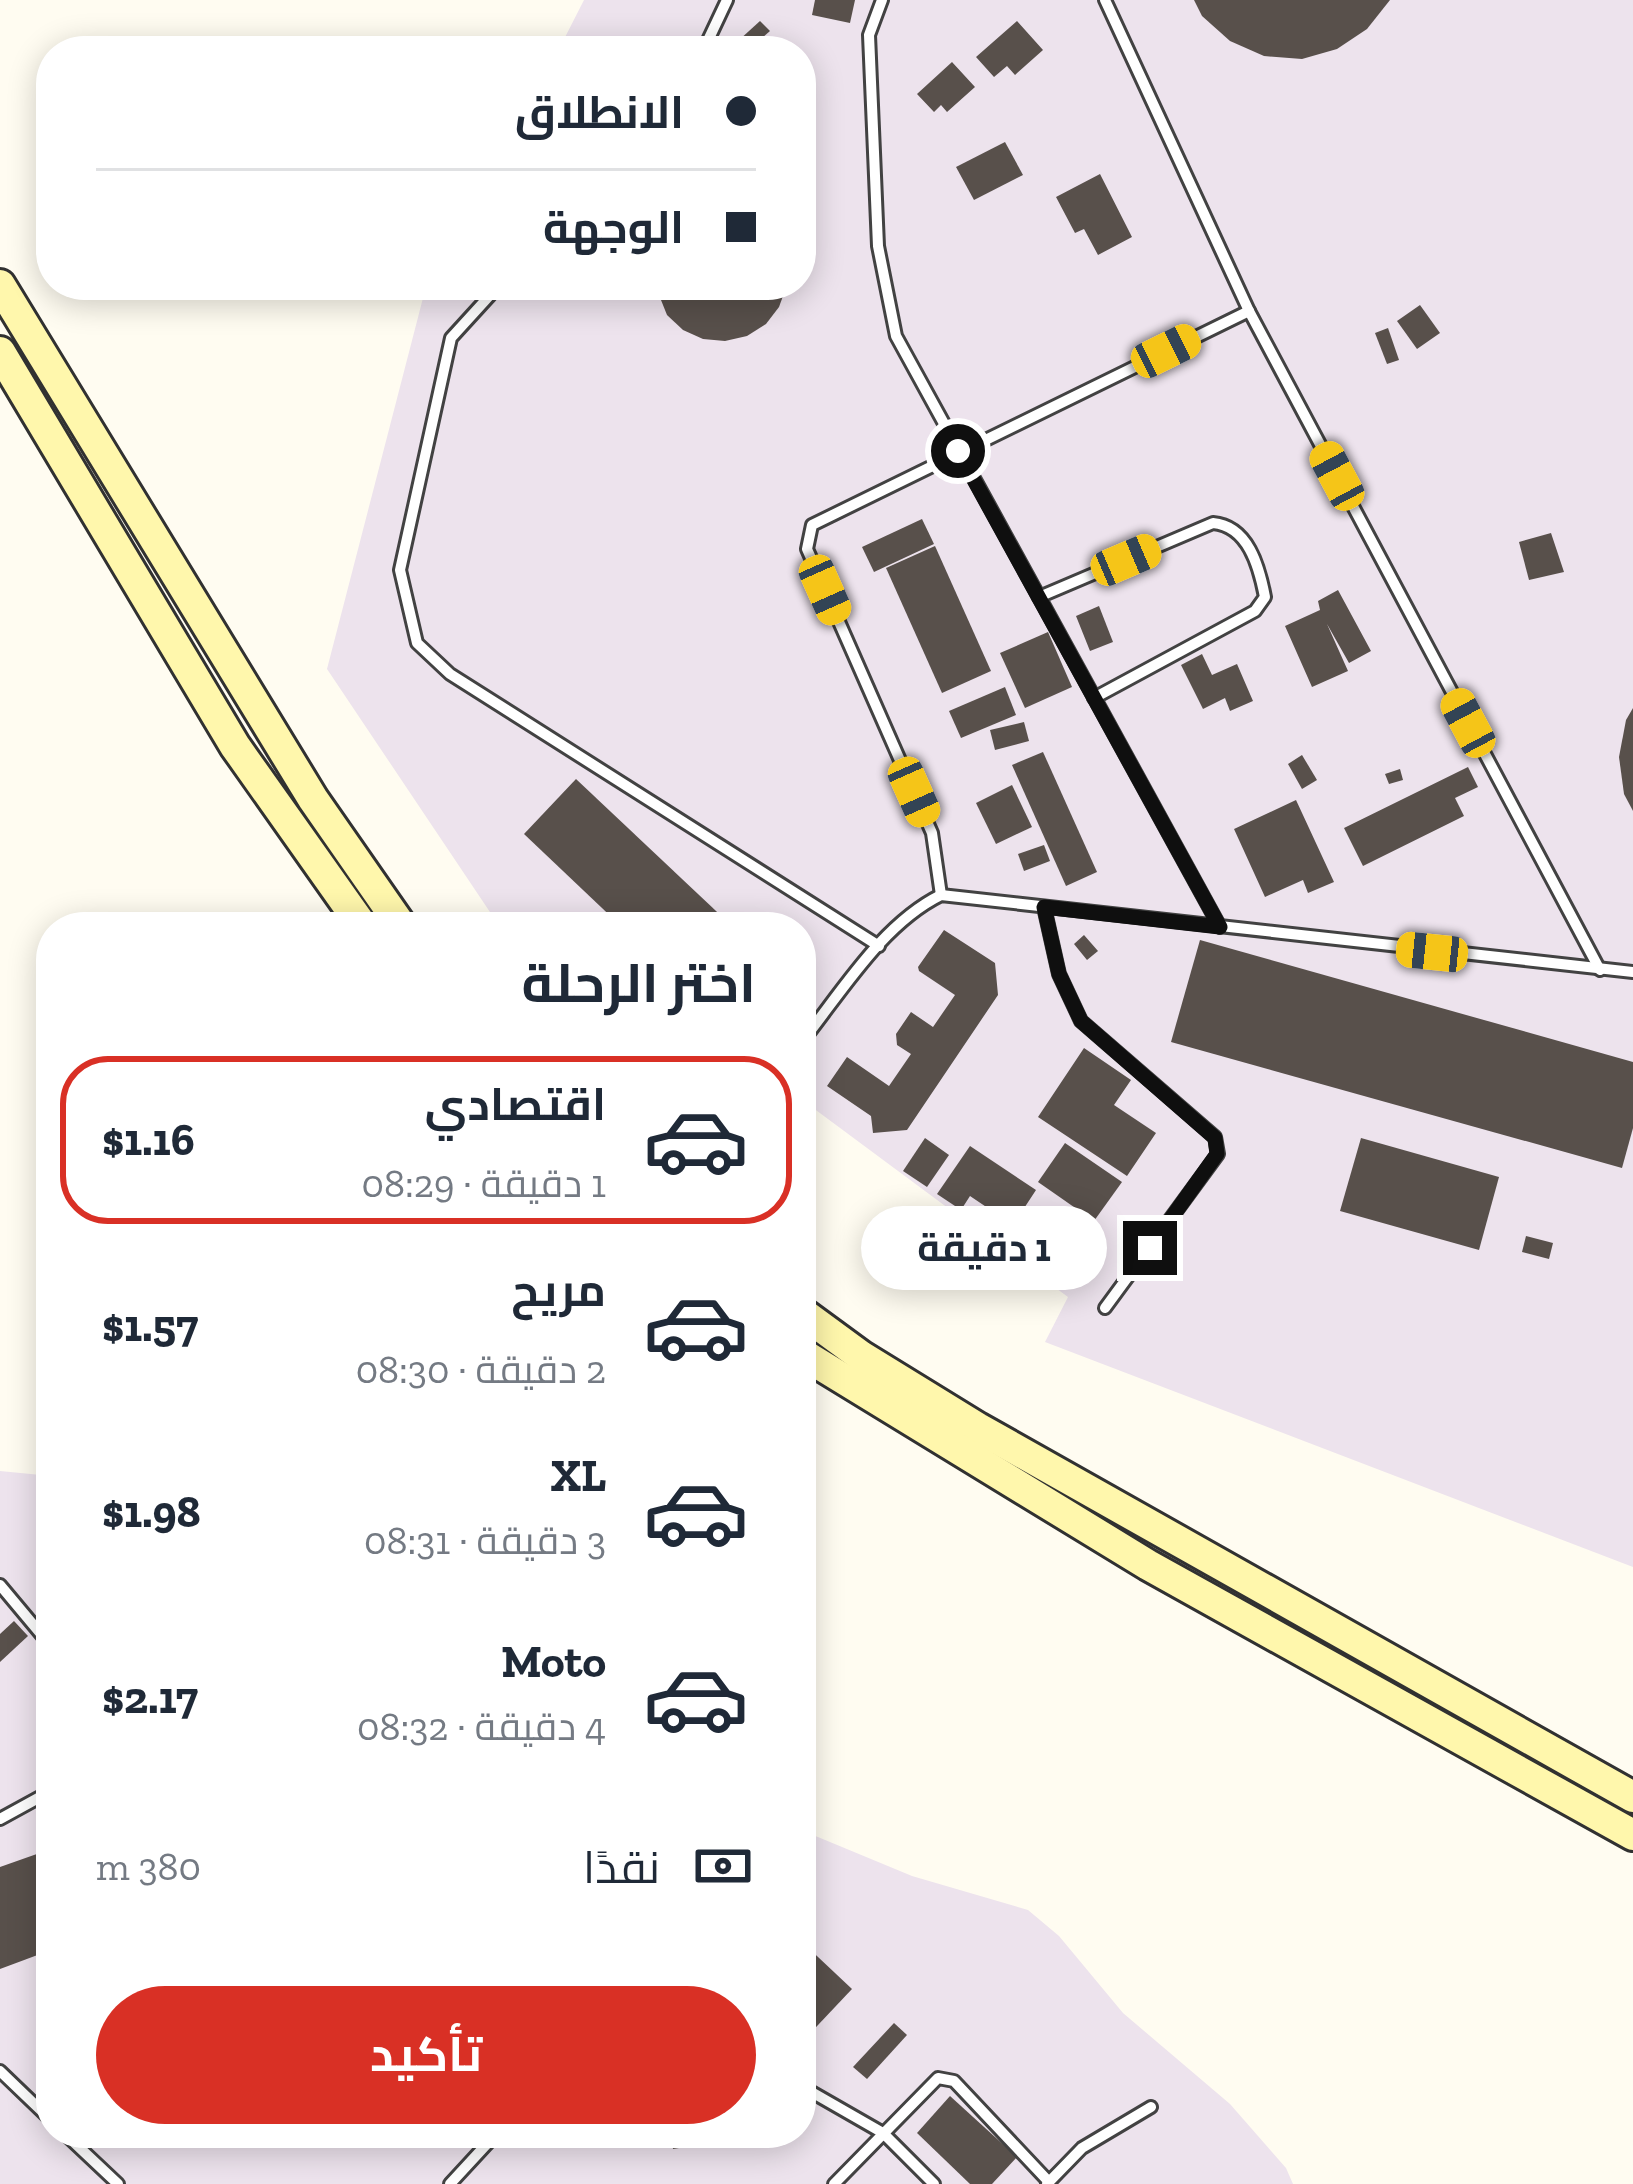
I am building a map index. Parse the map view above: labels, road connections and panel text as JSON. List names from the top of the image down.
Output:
{
  "page": {
    "banner": ["الانطلاق", "الوجهة"],
    "heading": "اختر الرحلة",
    "list": [
      {
        "name": "اقتصادي",
        "note": "1 دقيقة · 08:29",
        "value": "$1.16"
      },
      {
        "name": "مريح",
        "note": "2 دقيقة · 08:30",
        "value": "$1.57"
      },
      {
        "name": "XL",
        "note": "3 دقيقة · 08:31",
        "value": "$1.98"
      },
      {
        "name": "Moto",
        "note": "4 دقيقة · 08:32",
        "value": "$2.17"
      }
    ],
    "bubble": "1 دقيقة",
    "pay": ["نقدًا", "380 m"],
    "buttons": "تأكيد"
  }
}
